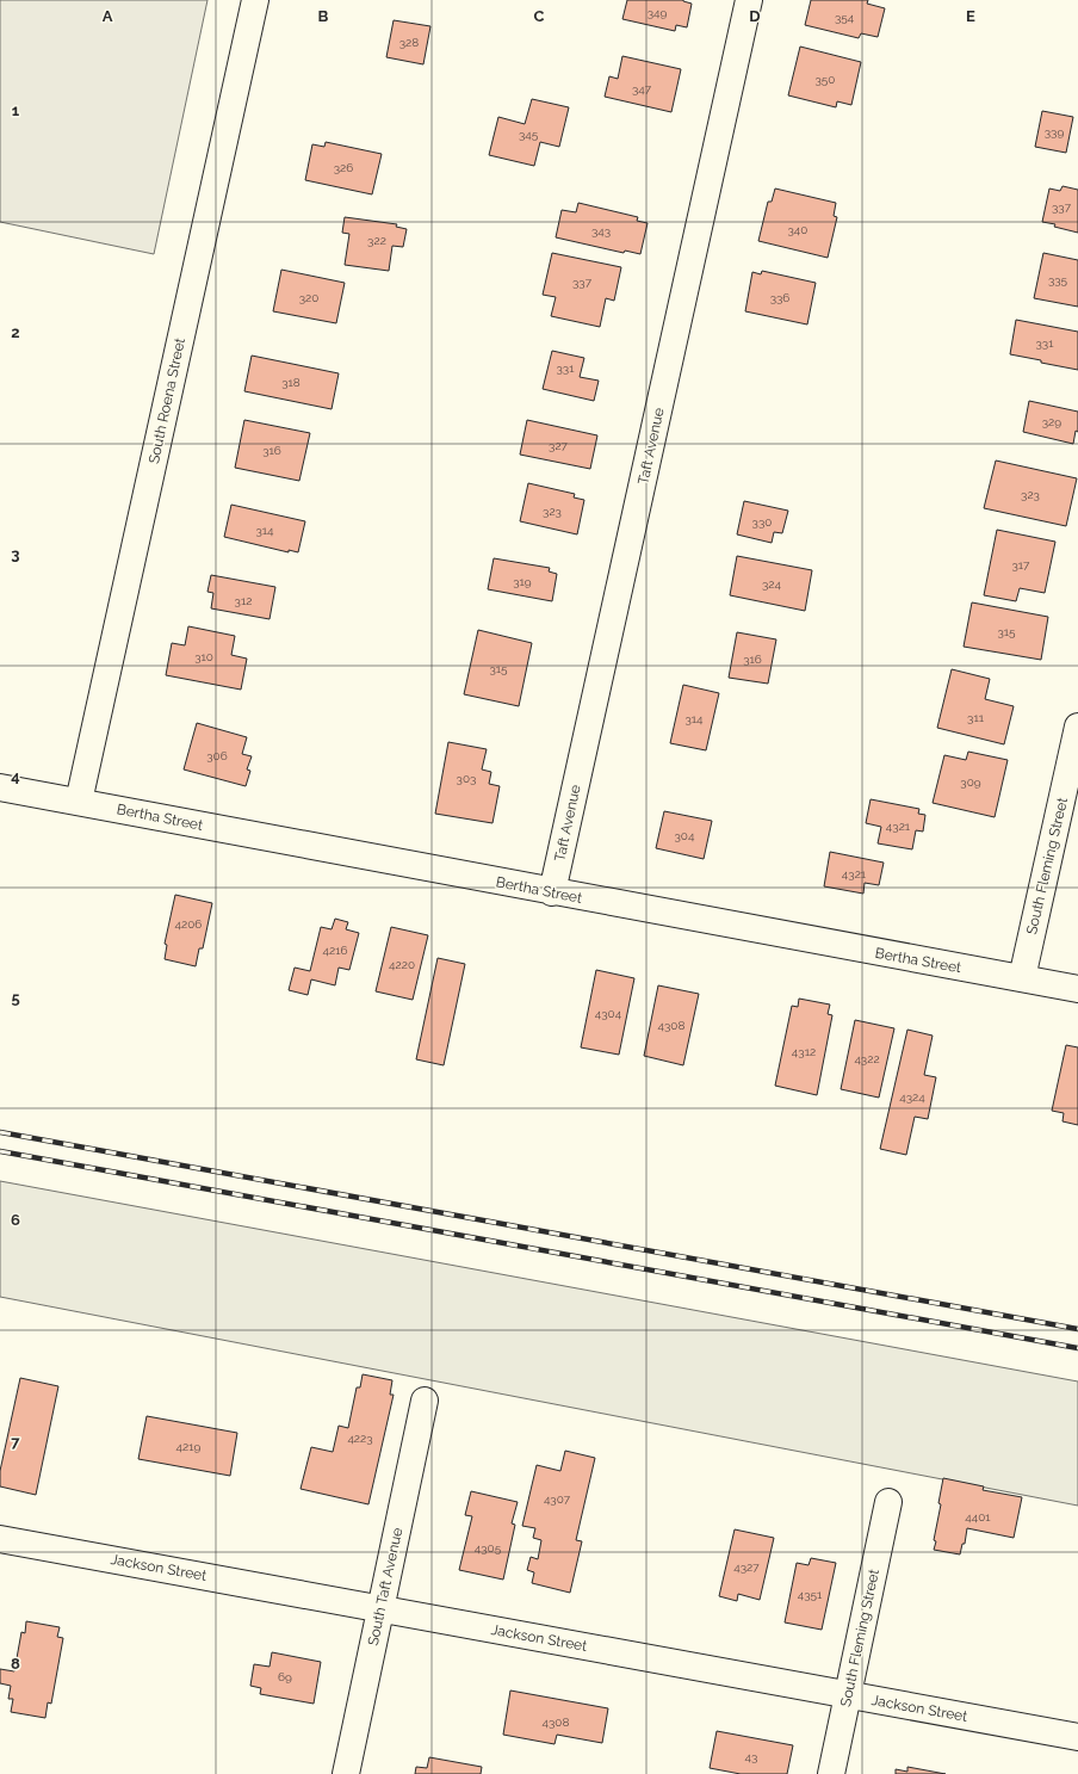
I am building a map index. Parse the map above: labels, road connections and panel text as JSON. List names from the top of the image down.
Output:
{
  "streets": {
    "street": [
      "South Roena Street",
      "Taft Avenue",
      "Bertha Street",
      "South Fleming Street",
      "Jackson Street",
      "South Taft Avenue"
    ]
  },
  "crossings": [
    ["South Roena Street", "Bertha Street"],
    ["Taft Avenue", "Bertha Street"],
    ["Bertha Street", "South Fleming Street"],
    ["South Fleming Street", "Jackson Street"],
    ["Jackson Street", "South Taft Avenue"]
  ],
  "house_numbers": [
    "349",
    "354",
    "328",
    "350",
    "347",
    "339",
    "345",
    "326",
    "337",
    "340",
    "343",
    "322",
    "335",
    "337",
    "320",
    "336",
    "331",
    "331",
    "318",
    "329",
    "327",
    "316",
    "323",
    "323",
    "330",
    "314",
    "317",
    "319",
    "324",
    "312",
    "315",
    "310",
    "316",
    "315",
    "311",
    "314",
    "306",
    "303",
    "309",
    "4321",
    "304",
    "4321",
    "4206",
    "4216",
    "4220",
    "4304",
    "4308",
    "4312",
    "4322",
    "4324",
    "4223",
    "4219",
    "4307",
    "4401",
    "4305",
    "4327",
    "4351",
    "69",
    "4308",
    "43"
  ],
  "grid": {
    "columns": [
      "A",
      "B",
      "C",
      "D",
      "E"
    ],
    "rows": [
      "1",
      "2",
      "3",
      "4",
      "5",
      "6",
      "7",
      "8"
    ]
  }
}
